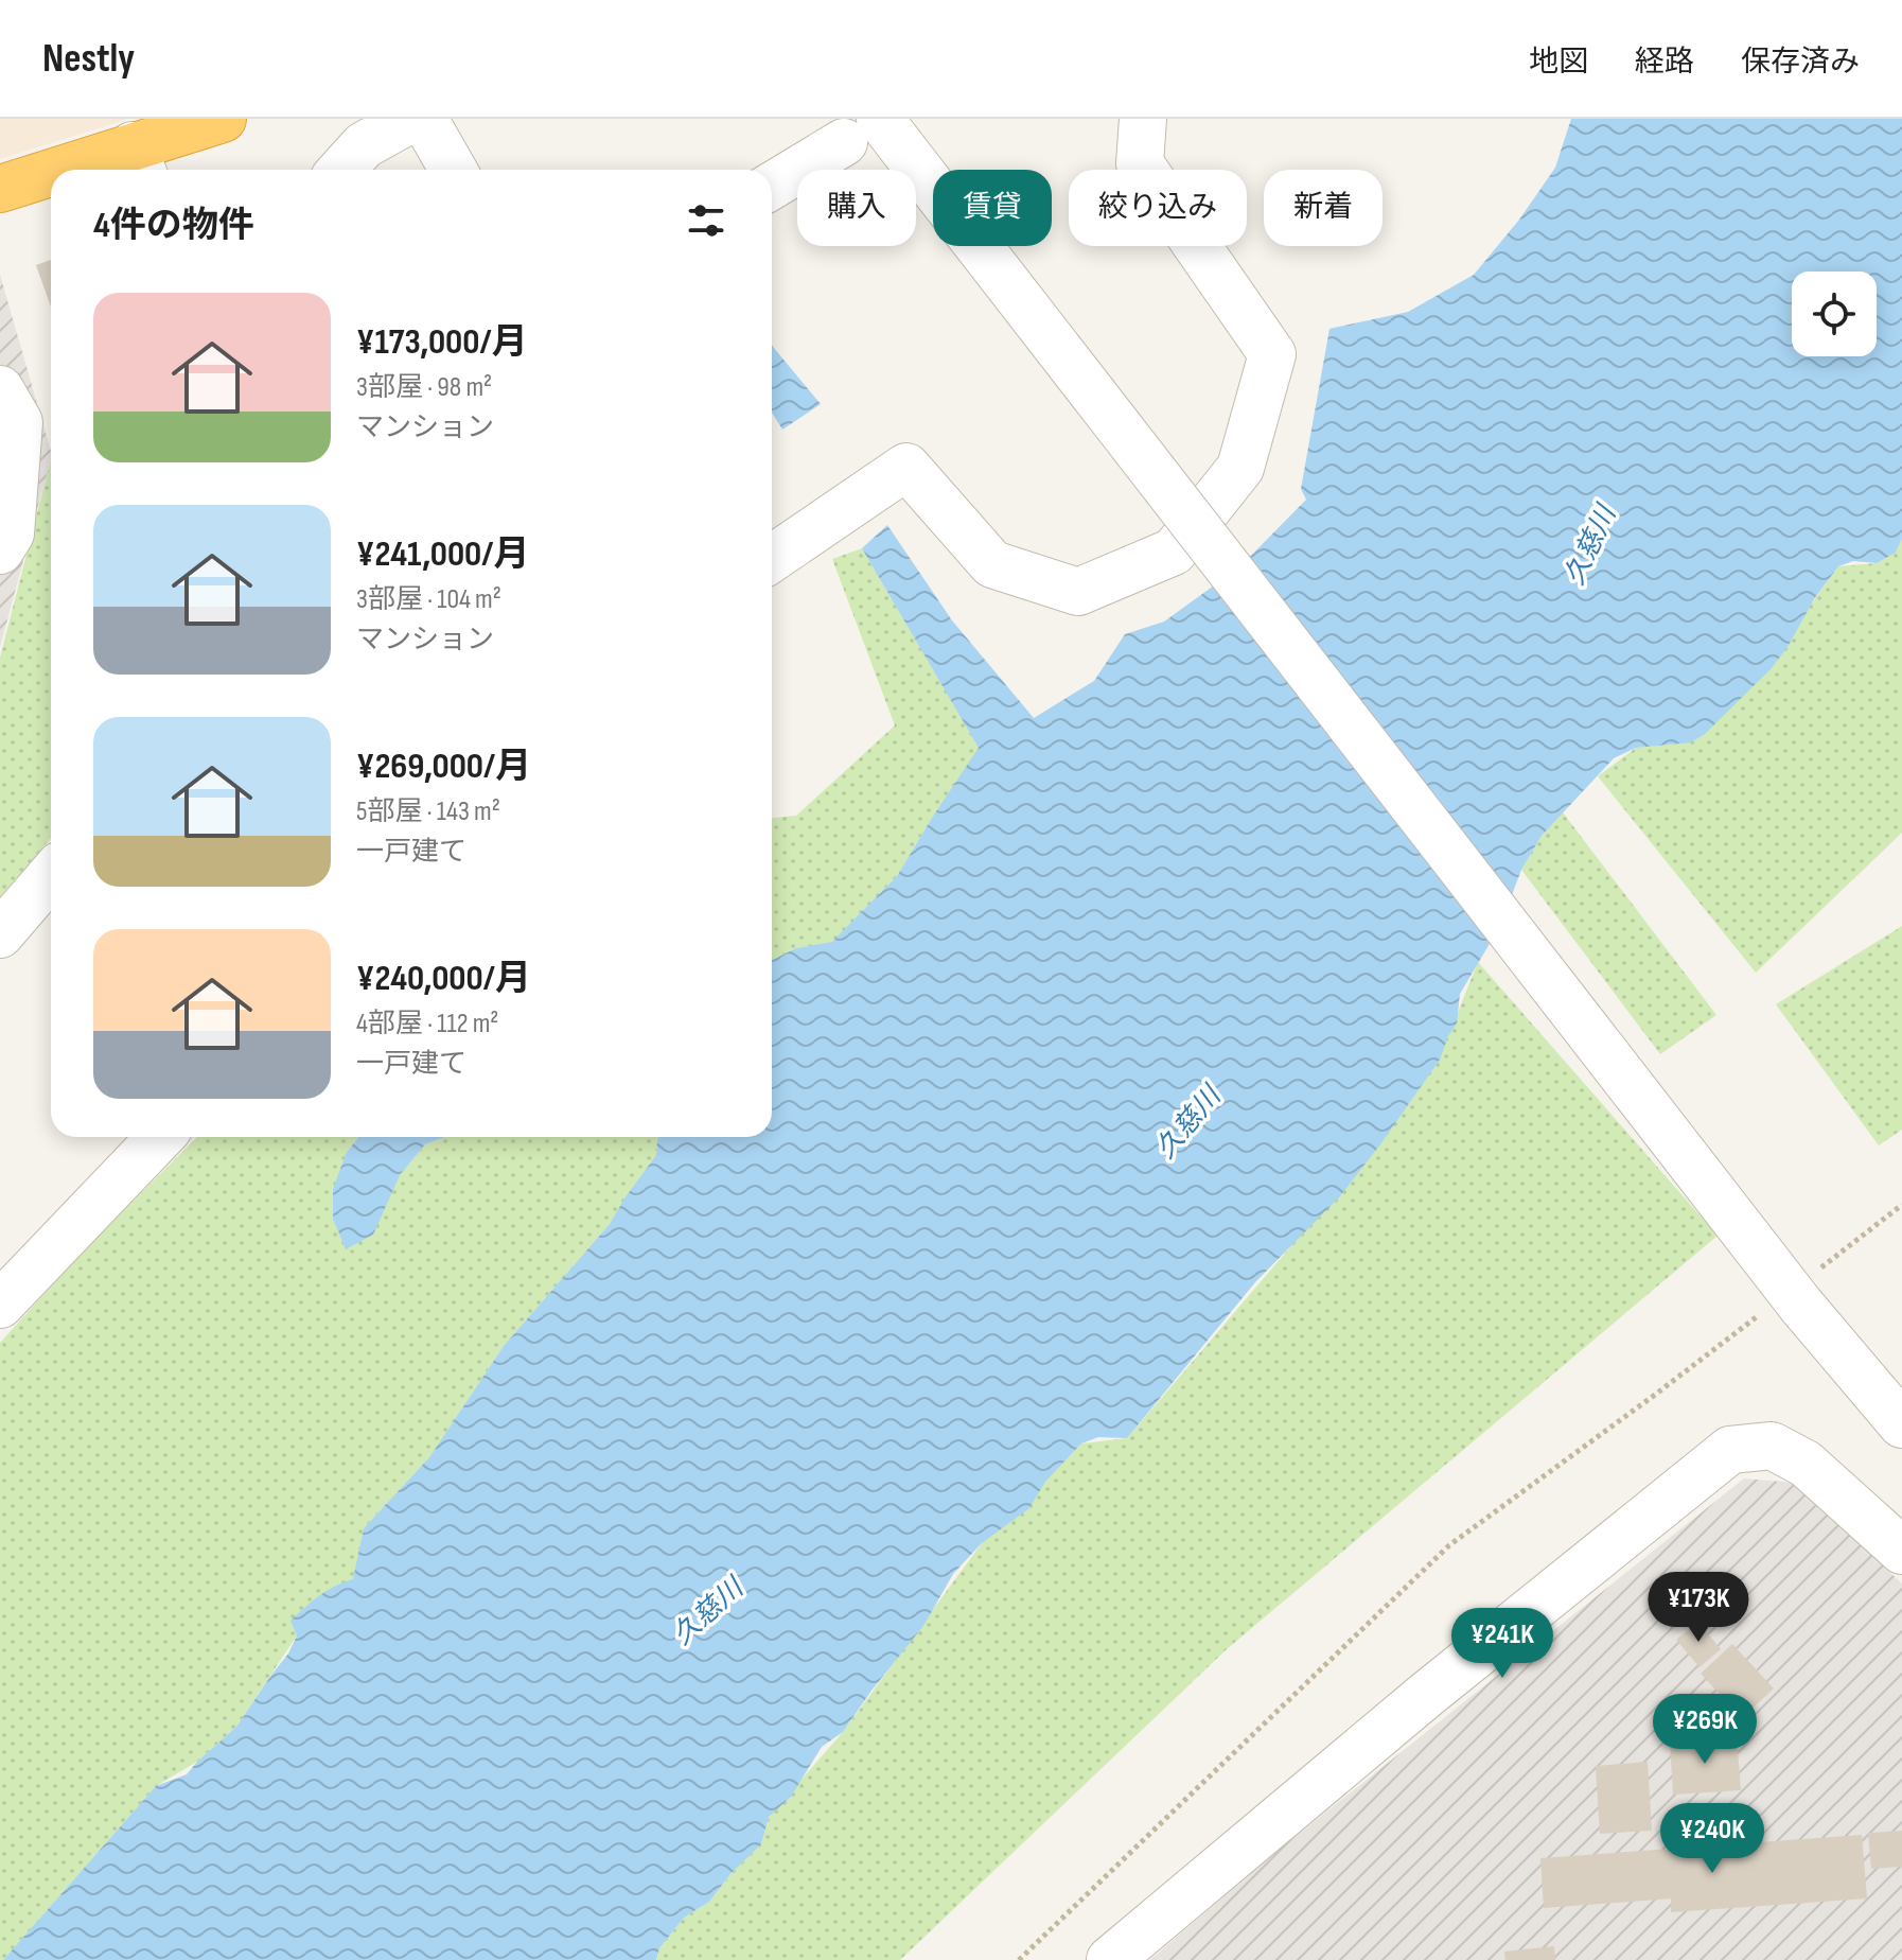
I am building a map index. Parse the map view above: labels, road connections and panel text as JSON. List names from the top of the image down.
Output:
{
  "water": ["久慈川"],
  "page": {
    "header": "Nestly",
    "nav": ["地図", "経路", "保存済み"],
    "chip": [
      "購入",
      "賃貸",
      "絞り込み",
      "新着"
    ],
    "heading": "4件の物件",
    "list": [
      {
        "name": "¥173,000/月",
        "note": "3部屋 · 98 m² · マンション"
      },
      {
        "name": "¥241,000/月",
        "note": "3部屋 · 104 m² · マンション"
      },
      {
        "name": "¥269,000/月",
        "note": "5部屋 · 143 m² · 一戸建て"
      },
      {
        "name": "¥240,000/月",
        "note": "4部屋 · 112 m² · 一戸建て"
      }
    ],
    "price": [
      "¥173K",
      "¥241K",
      "¥269K",
      "¥240K"
    ]
  }
}
